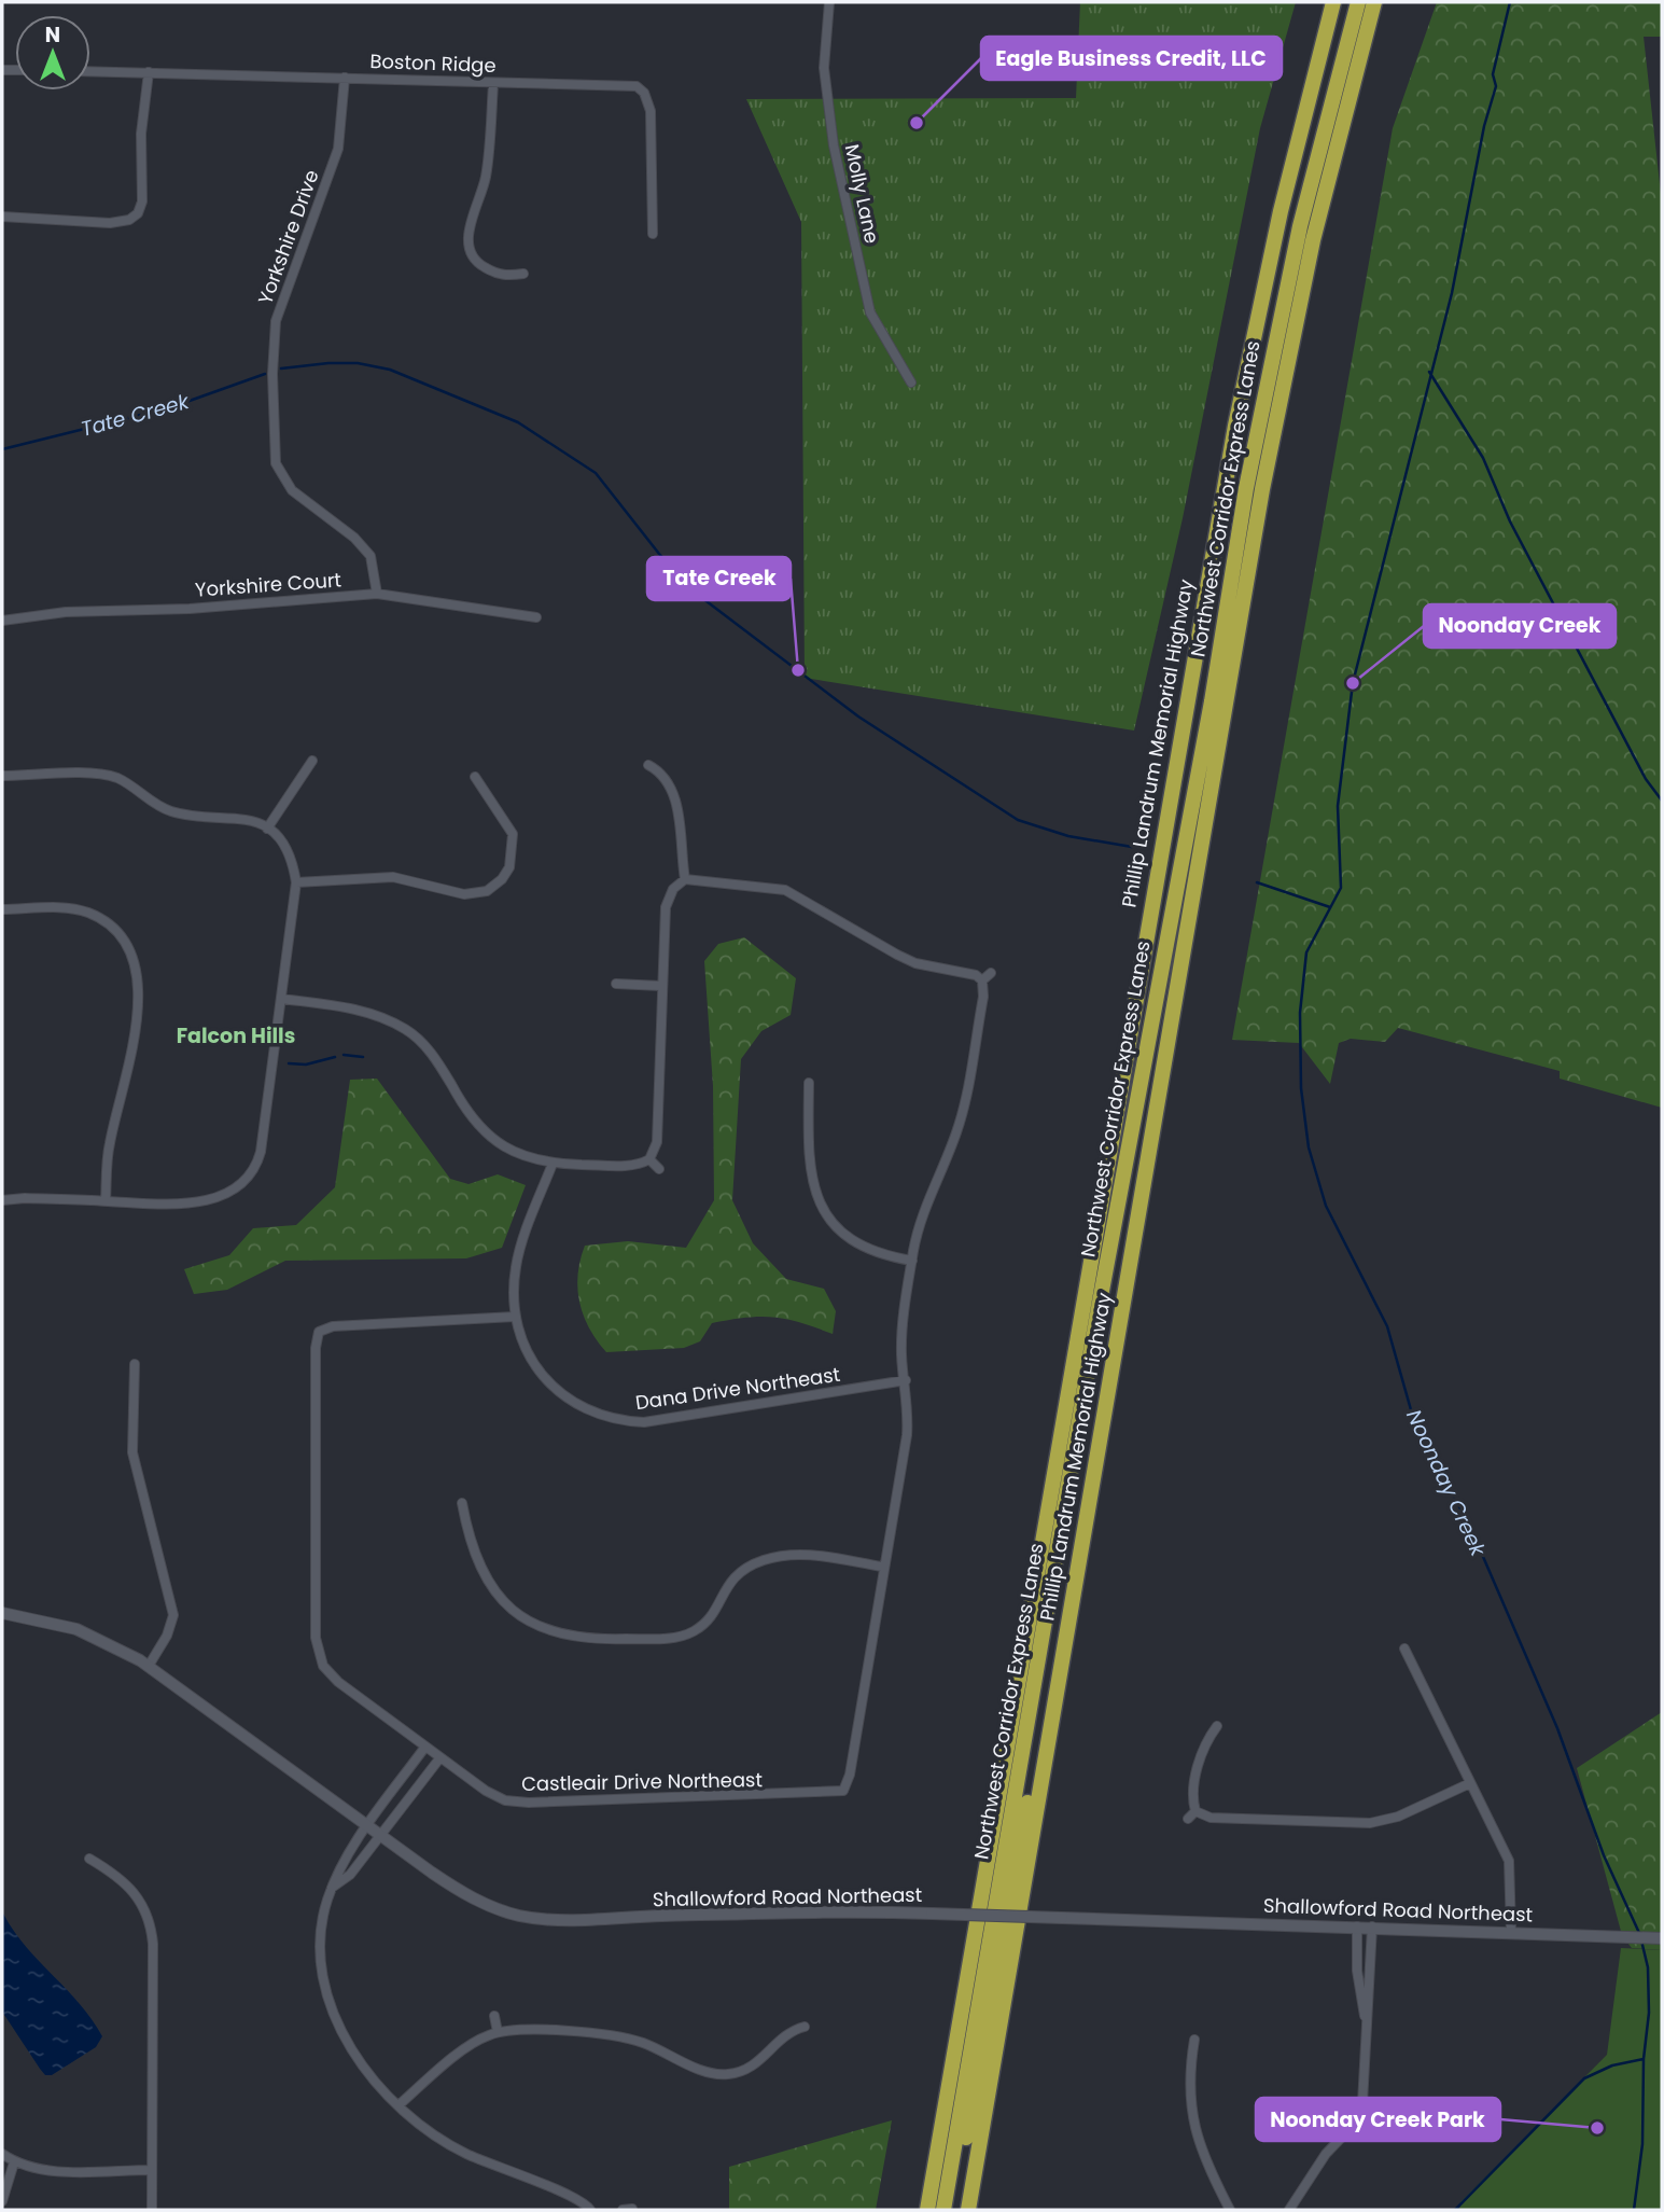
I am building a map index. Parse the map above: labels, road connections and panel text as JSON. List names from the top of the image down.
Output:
{
  "streets": {
    "highway": ["Northwest Corridor Express Lanes", "Phillip Landrum Memorial Highway"],
    "street": [
      "Boston Ridge",
      "Molly Lane",
      "Yorkshire Drive",
      "Yorkshire Court",
      "Dana Drive Northeast",
      "Castleair Drive Northeast",
      "Shallowford Road Northeast"
    ]
  },
  "crossings": [
    ["Boston Ridge", "Yorkshire Drive"],
    ["Yorkshire Drive", "Yorkshire Court"],
    ["Dana Drive Northeast", "Castleair Drive Northeast"]
  ],
  "districts": ["Falcon Hills"],
  "water": ["Tate Creek", "Noonday Creek"],
  "places": [
    "Eagle Business Credit, LLC",
    "Tate Creek",
    "Noonday Creek",
    "Noonday Creek Park"
  ],
  "north": "top"
}
